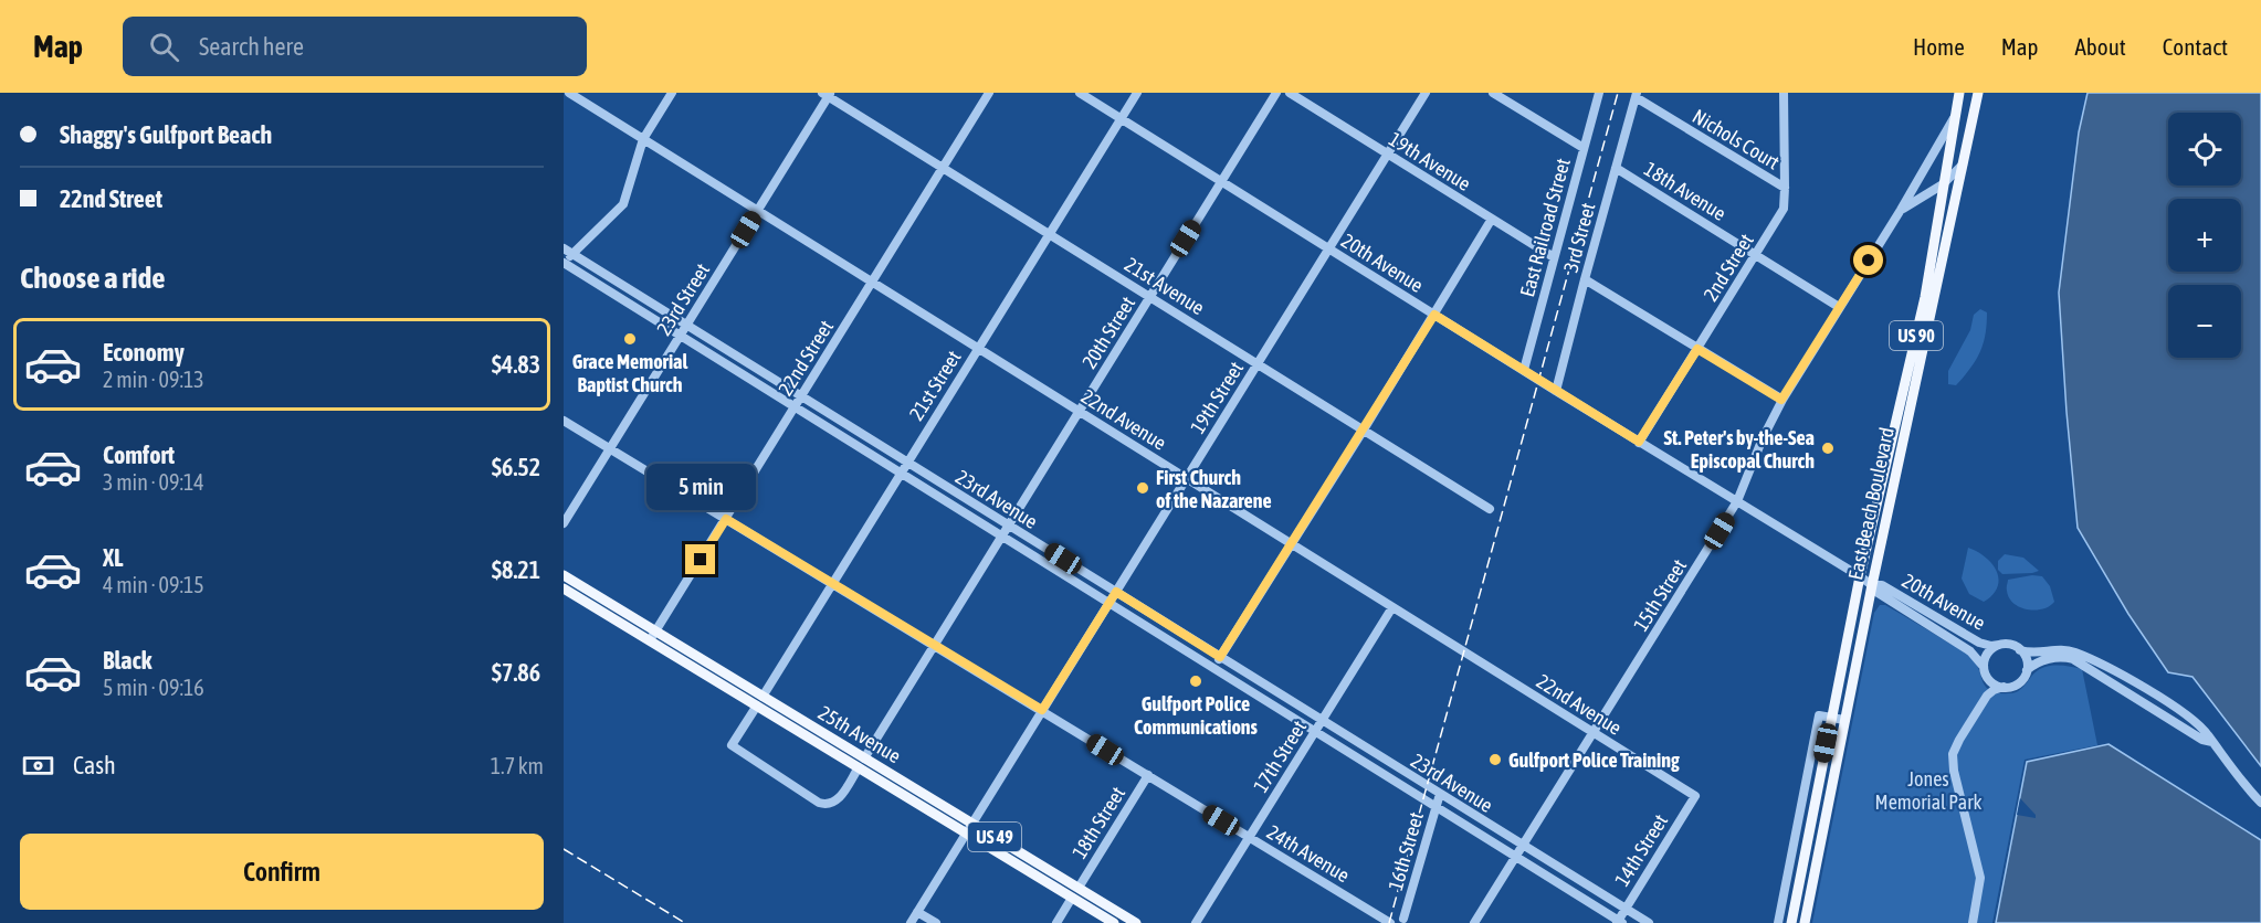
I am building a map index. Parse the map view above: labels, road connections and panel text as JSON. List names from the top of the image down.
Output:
{
  "streets": {
    "main road": [
      "US 90",
      "East Beach Boulevard",
      "25th Avenue",
      "US 49"
    ],
    "street": [
      "Nichols Court",
      "19th Avenue",
      "18th Avenue",
      "East Railroad Street",
      "3rd Street",
      "20th Avenue",
      "2nd Street",
      "21st Avenue",
      "23rd Street",
      "20th Street",
      "22nd Street",
      "21st Street",
      "19th Street",
      "22nd Avenue",
      "23rd Avenue",
      "15th Street",
      "17th Street",
      "18th Street",
      "14th Street",
      "16th Street",
      "24th Avenue"
    ]
  },
  "crossings": [
    ["Nichols Court", "3rd Street"],
    ["Nichols Court", "2nd Street"],
    ["19th Avenue", "East Railroad Street"],
    ["19th Avenue", "19th Street"],
    ["18th Avenue", "3rd Street"],
    ["18th Avenue", "2nd Street"],
    ["18th Avenue", "15th Street"],
    ["East Railroad Street", "20th Avenue"],
    ["3rd Street", "20th Avenue"],
    ["20th Avenue", "2nd Street"],
    ["20th Avenue", "20th Street"],
    ["20th Avenue", "21st Street"],
    ["20th Avenue", "19th Street"],
    ["20th Avenue", "East Beach Boulevard"],
    ["20th Avenue", "15th Street"],
    ["21st Avenue", "23rd Street"],
    ["21st Avenue", "20th Street"],
    ["21st Avenue", "22nd Street"],
    ["21st Avenue", "21st Street"],
    ["21st Avenue", "19th Street"],
    ["23rd Street", "22nd Avenue"],
    ["23rd Street", "23rd Avenue"],
    ["23rd Street", "24th Avenue"],
    ["20th Street", "21st Street"],
    ["20th Street", "22nd Avenue"],
    ["20th Street", "23rd Avenue"],
    ["20th Street", "25th Avenue"],
    ["20th Street", "24th Avenue"],
    ["22nd Street", "22nd Avenue"],
    ["22nd Street", "23rd Avenue"],
    ["22nd Street", "25th Avenue"],
    ["22nd Street", "24th Avenue"],
    ["21st Street", "22nd Avenue"],
    ["21st Street", "23rd Avenue"],
    ["21st Street", "25th Avenue"],
    ["21st Street", "24th Avenue"],
    ["19th Street", "22nd Avenue"],
    ["19th Street", "23rd Avenue"],
    ["19th Street", "25th Avenue"],
    ["19th Street", "24th Avenue"],
    ["22nd Avenue", "15th Street"],
    ["22nd Avenue", "17th Street"],
    ["22nd Avenue", "14th Street"],
    ["23rd Avenue", "15th Street"],
    ["23rd Avenue", "17th Street"],
    ["23rd Avenue", "14th Street"],
    ["23rd Avenue", "16th Street"],
    ["East Beach Boulevard", "15th Street"],
    ["25th Avenue", "18th Street"],
    ["17th Street", "24th Avenue"],
    ["18th Street", "24th Avenue"]
  ],
  "parks": ["Jones Memorial Park"],
  "places": [
    "Grace Memorial Baptist Church",
    "St. Peter's by-the-Sea Episcopal Church",
    "First Church of the Nazarene",
    "Gulfport Police Communications",
    "Gulfport Police Training"
  ],
  "page": {
    "header": "Map",
    "search": "Search here",
    "nav": [
      "Home",
      "Map",
      "About",
      "Contact"
    ],
    "banner": ["Shaggy's Gulfport Beach", "22nd Street"],
    "map_buttons": ["+", "−"],
    "heading": "Choose a ride",
    "list": [
      {
        "name": "Economy",
        "note": "2 min · 09:13",
        "value": "$4.83"
      },
      {
        "name": "Comfort",
        "note": "3 min · 09:14",
        "value": "$6.52"
      },
      {
        "name": "XL",
        "note": "4 min · 09:15",
        "value": "$8.21"
      },
      {
        "name": "Black",
        "note": "5 min · 09:16",
        "value": "$7.86"
      }
    ],
    "bubble": "5 min",
    "pay": ["Cash", "1.7 km"],
    "buttons": "Confirm"
  }
}
